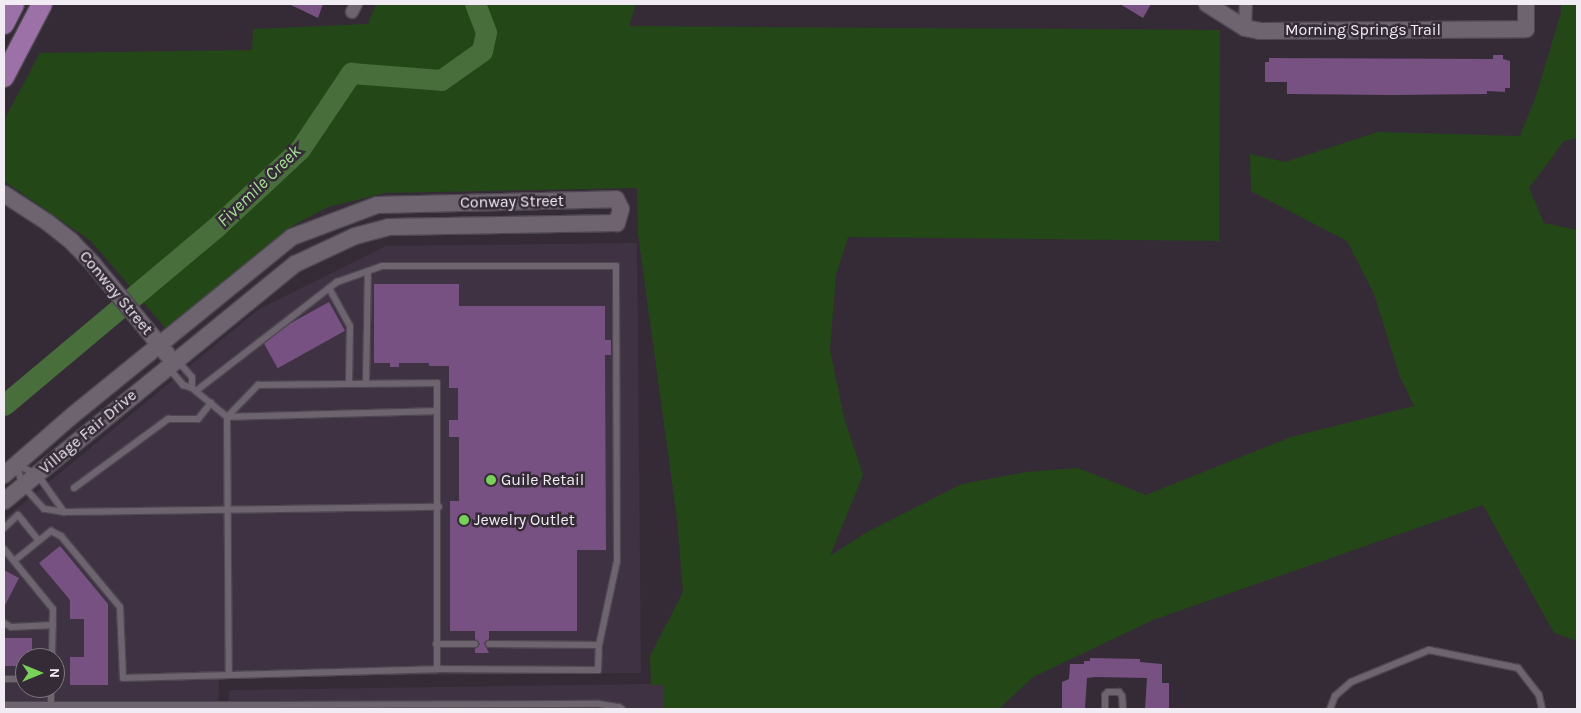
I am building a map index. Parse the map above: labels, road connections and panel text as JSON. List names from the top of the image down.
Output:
{
  "streets": {
    "street": ["Morning Springs Trail", "Conway Street", "Village Fair Drive"]
  },
  "crossings": [
    ["Conway Street", "Village Fair Drive"]
  ],
  "water": ["Fivemile Creek"],
  "places": ["Guile Retail", "Jewelry Outlet"],
  "north": "right"
}
